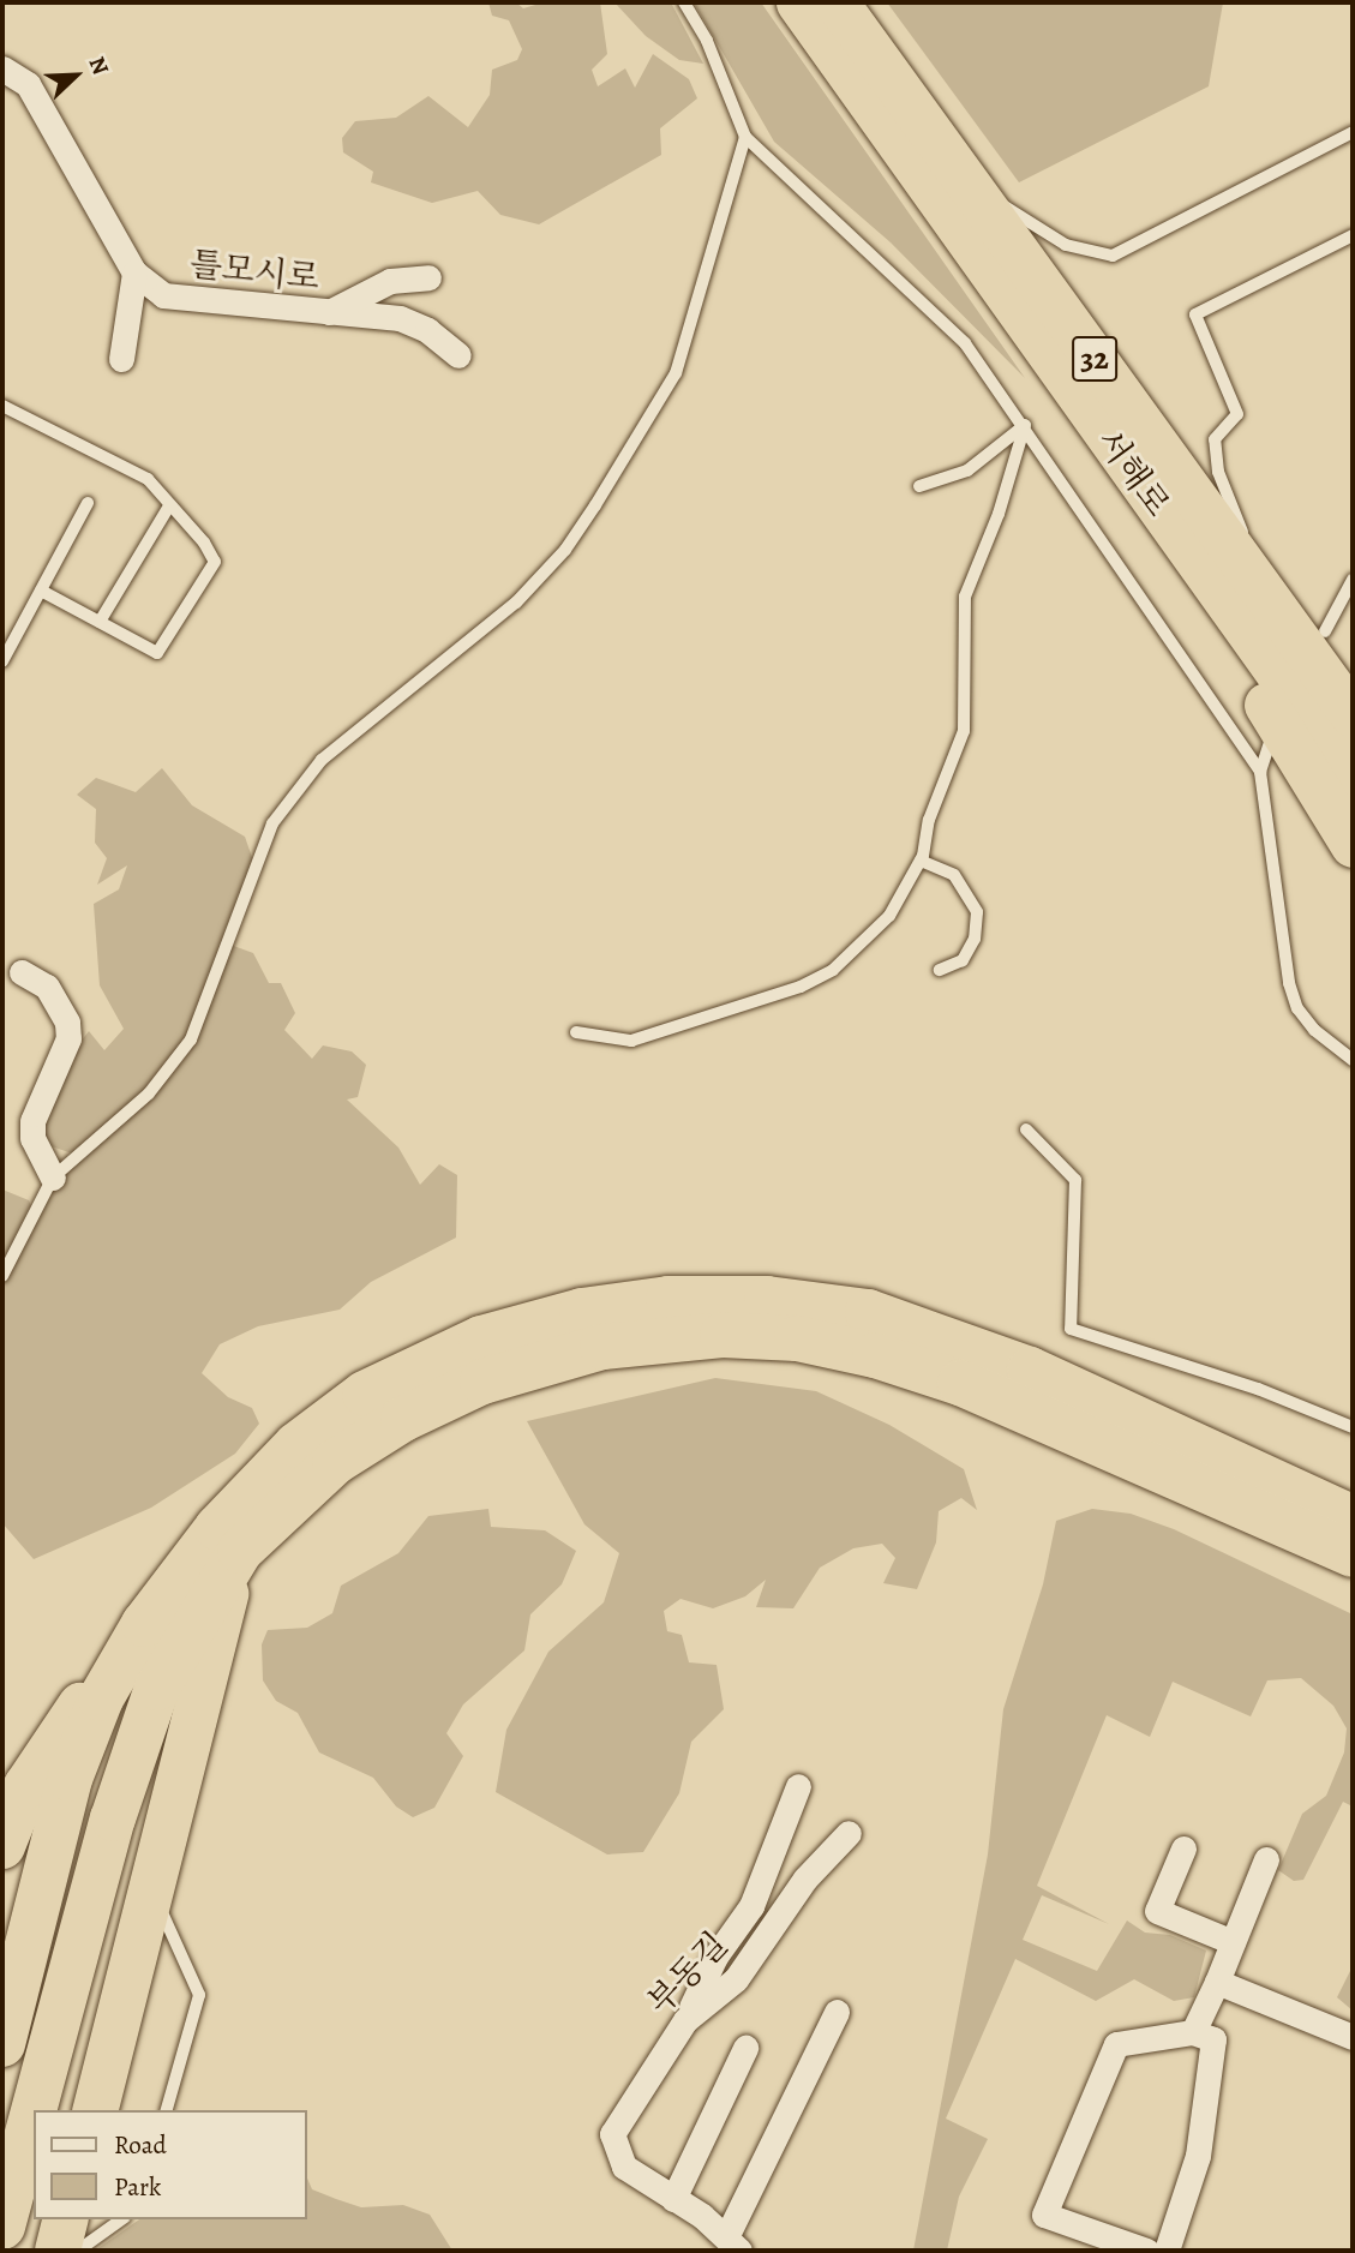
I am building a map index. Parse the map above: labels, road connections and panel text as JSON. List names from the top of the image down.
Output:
{
  "streets": {
    "highway": ["32", "서해로"],
    "street": ["틀모시로", "부동길"]
  },
  "legend": ["Road", "Park"],
  "north": "top right"
}
